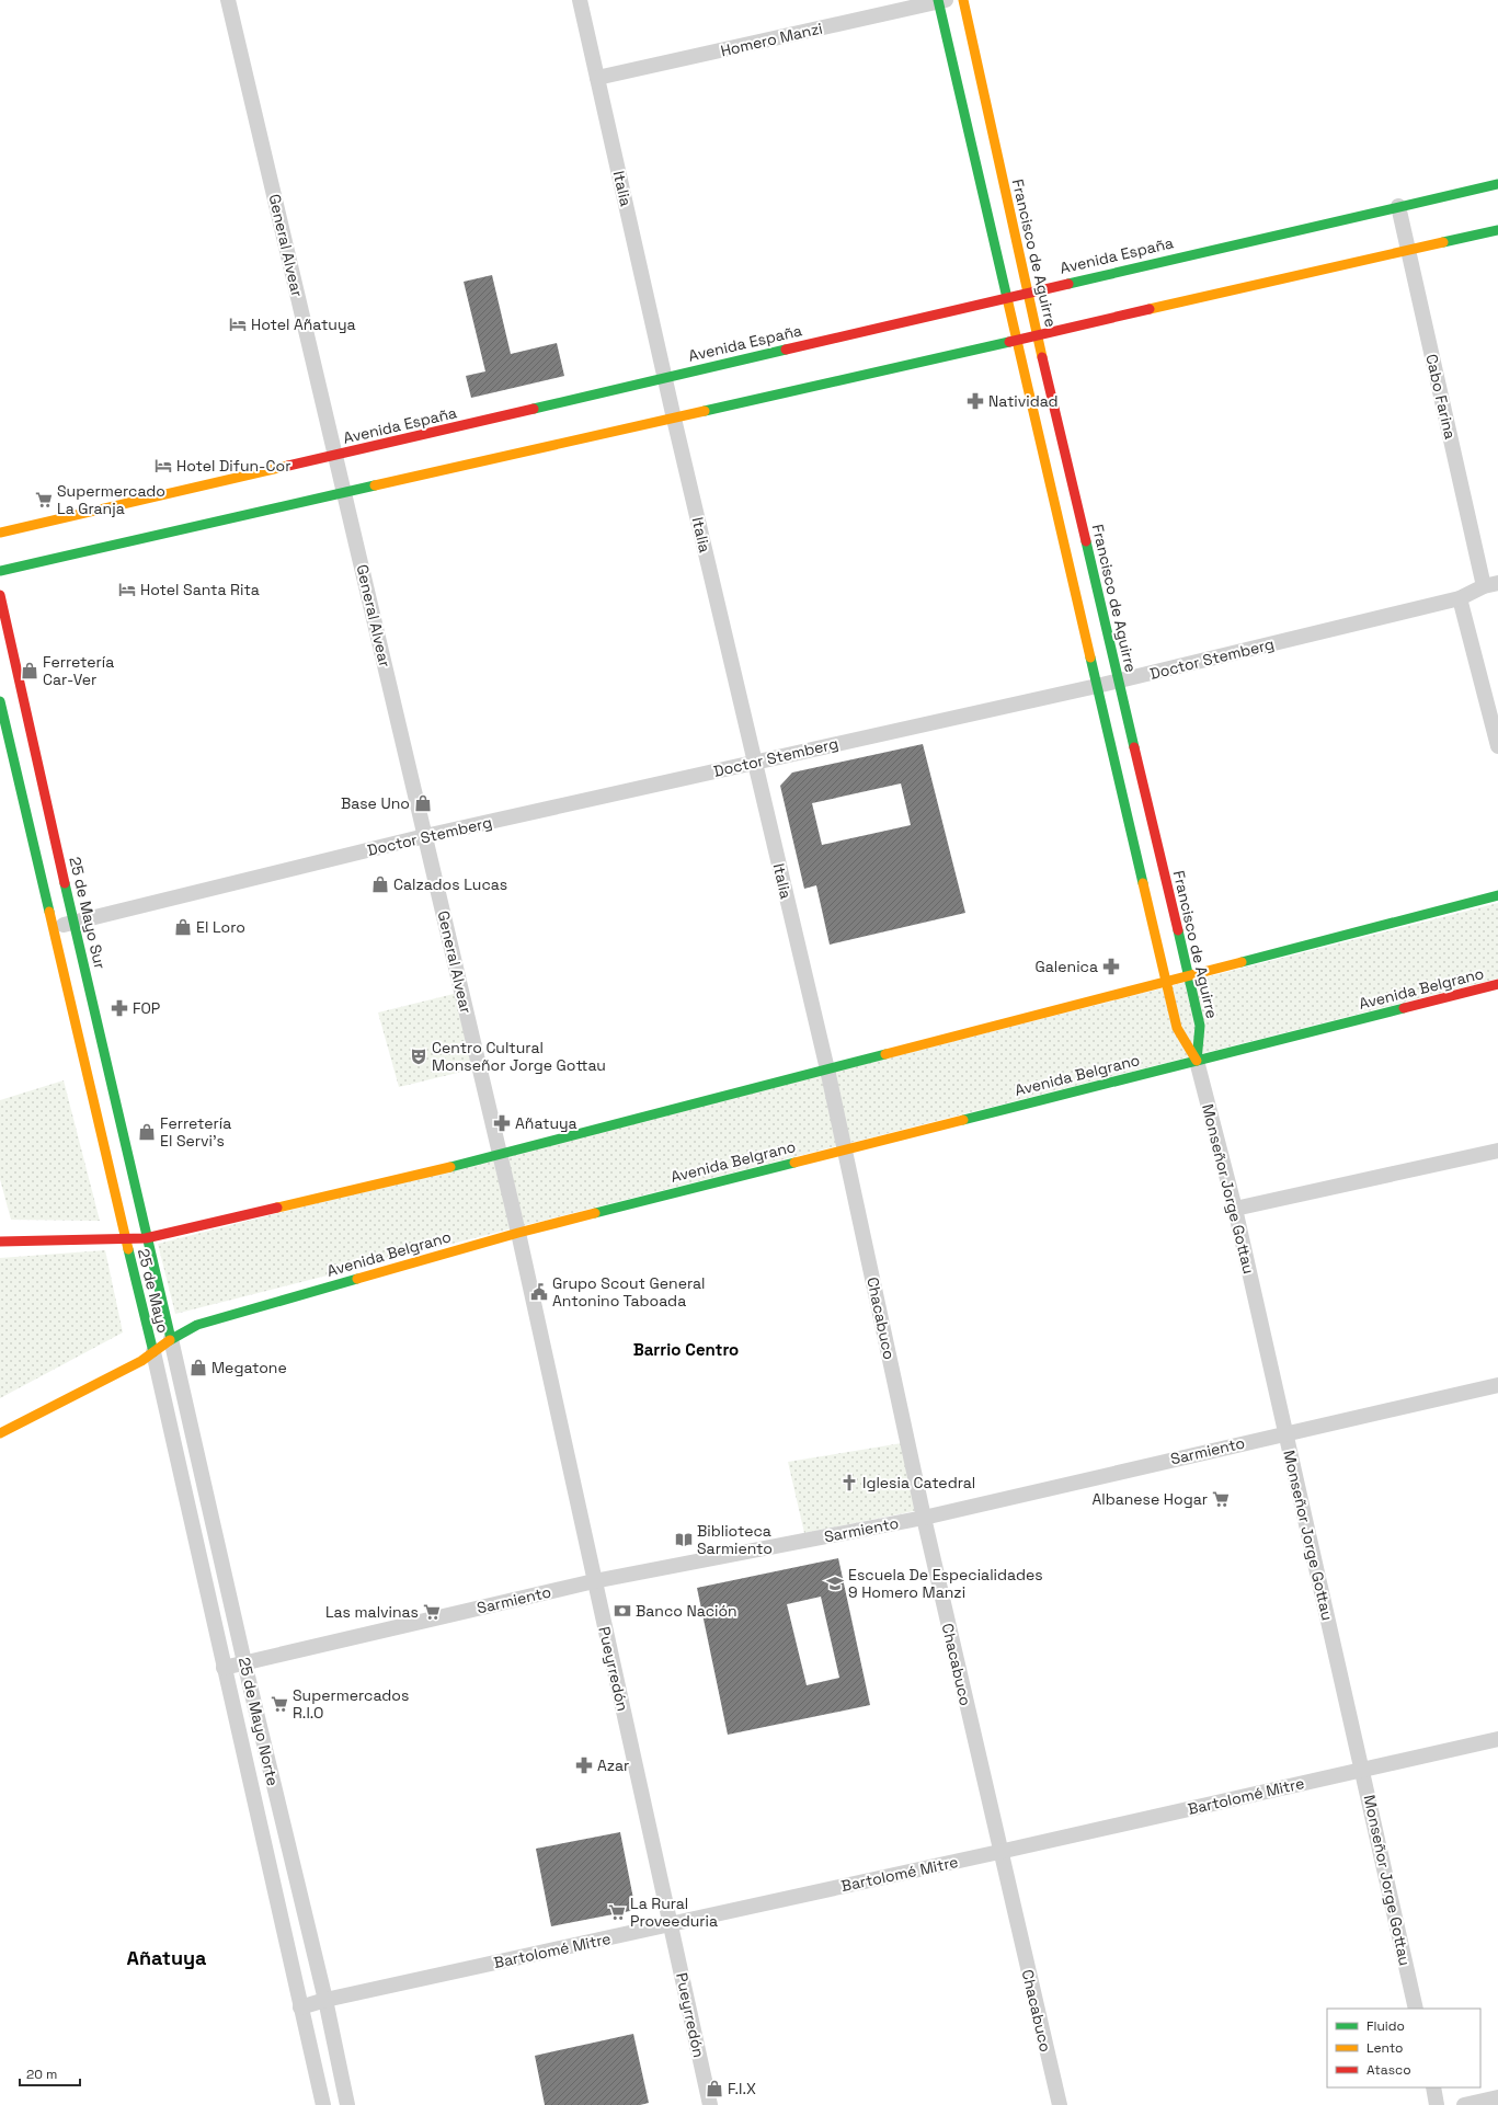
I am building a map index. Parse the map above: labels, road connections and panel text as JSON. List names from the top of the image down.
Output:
{
  "streets": {
    "street": [
      "Homero Manzi",
      "Italia",
      "General Alvear",
      "Francisco de Aguirre",
      "Avenida España",
      "Cabo Farina",
      "Doctor Stemberg",
      "25 de Mayo Sur",
      "Avenida Belgrano",
      "Monseñor Jorge Gottau",
      "25 de Mayo",
      "Chacabuco",
      "Sarmiento",
      "Pueyrredón",
      "25 de Mayo Norte",
      "Bartolomé Mitre"
    ]
  },
  "crossings": [
    ["Homero Manzi", "Italia"],
    ["Italia", "Avenida España"],
    ["Italia", "Doctor Stemberg"],
    ["Italia", "Chacabuco"],
    ["General Alvear", "Avenida España"],
    ["General Alvear", "Doctor Stemberg"],
    ["General Alvear", "Avenida Belgrano"],
    ["General Alvear", "Pueyrredón"],
    ["Francisco de Aguirre", "Avenida España"],
    ["Francisco de Aguirre", "Doctor Stemberg"],
    ["Francisco de Aguirre", "Avenida Belgrano"],
    ["Francisco de Aguirre", "Monseñor Jorge Gottau"],
    ["Avenida España", "Cabo Farina"],
    ["Cabo Farina", "Doctor Stemberg"],
    ["Doctor Stemberg", "25 de Mayo Sur"],
    ["25 de Mayo Sur", "25 de Mayo"],
    ["Avenida Belgrano", "Monseñor Jorge Gottau"],
    ["Avenida Belgrano", "25 de Mayo"],
    ["Avenida Belgrano", "Chacabuco"],
    ["Avenida Belgrano", "Pueyrredón"],
    ["Avenida Belgrano", "25 de Mayo Norte"],
    ["Monseñor Jorge Gottau", "Sarmiento"],
    ["Monseñor Jorge Gottau", "Bartolomé Mitre"],
    ["25 de Mayo", "25 de Mayo Norte"],
    ["Chacabuco", "Sarmiento"],
    ["Chacabuco", "Bartolomé Mitre"],
    ["Sarmiento", "Pueyrredón"],
    ["Sarmiento", "25 de Mayo Norte"],
    ["Pueyrredón", "Bartolomé Mitre"],
    ["25 de Mayo Norte", "Bartolomé Mitre"]
  ],
  "districts": ["Barrio Centro", "Añatuya"],
  "places": {
    "hotel": ["Hotel Añatuya", "Hotel Difun-Cor", "Hotel Santa Rita"],
    "pharmacy": [
      "Natividad",
      "Galenica",
      "FOP",
      "Añatuya",
      "Azar"
    ],
    "supermarket": [
      "Supermercado La Granja",
      "Albanese Hogar",
      "Las malvinas",
      "Supermercados R.I.O",
      "La Rural Proveeduria"
    ],
    "shop": [
      "Ferretería Car-Ver",
      "Base Uno",
      "Calzados Lucas",
      "El Loro",
      "Ferretería El Servi's",
      "Megatone",
      "F.I.X"
    ],
    "theatre": ["Centro Cultural Monseñor Jorge Gottau"],
    "public building": ["Grupo Scout General Antonino Taboada"],
    "church": ["Iglesia Catedral"],
    "library": ["Biblioteca Sarmiento"],
    "school or university": ["Escuela De Especialidades 9 Homero Manzi"],
    "bank": ["Banco Nación"]
  },
  "legend": ["Fluido", "Lento", "Atasco"],
  "scale_bar": "20 m"
}
